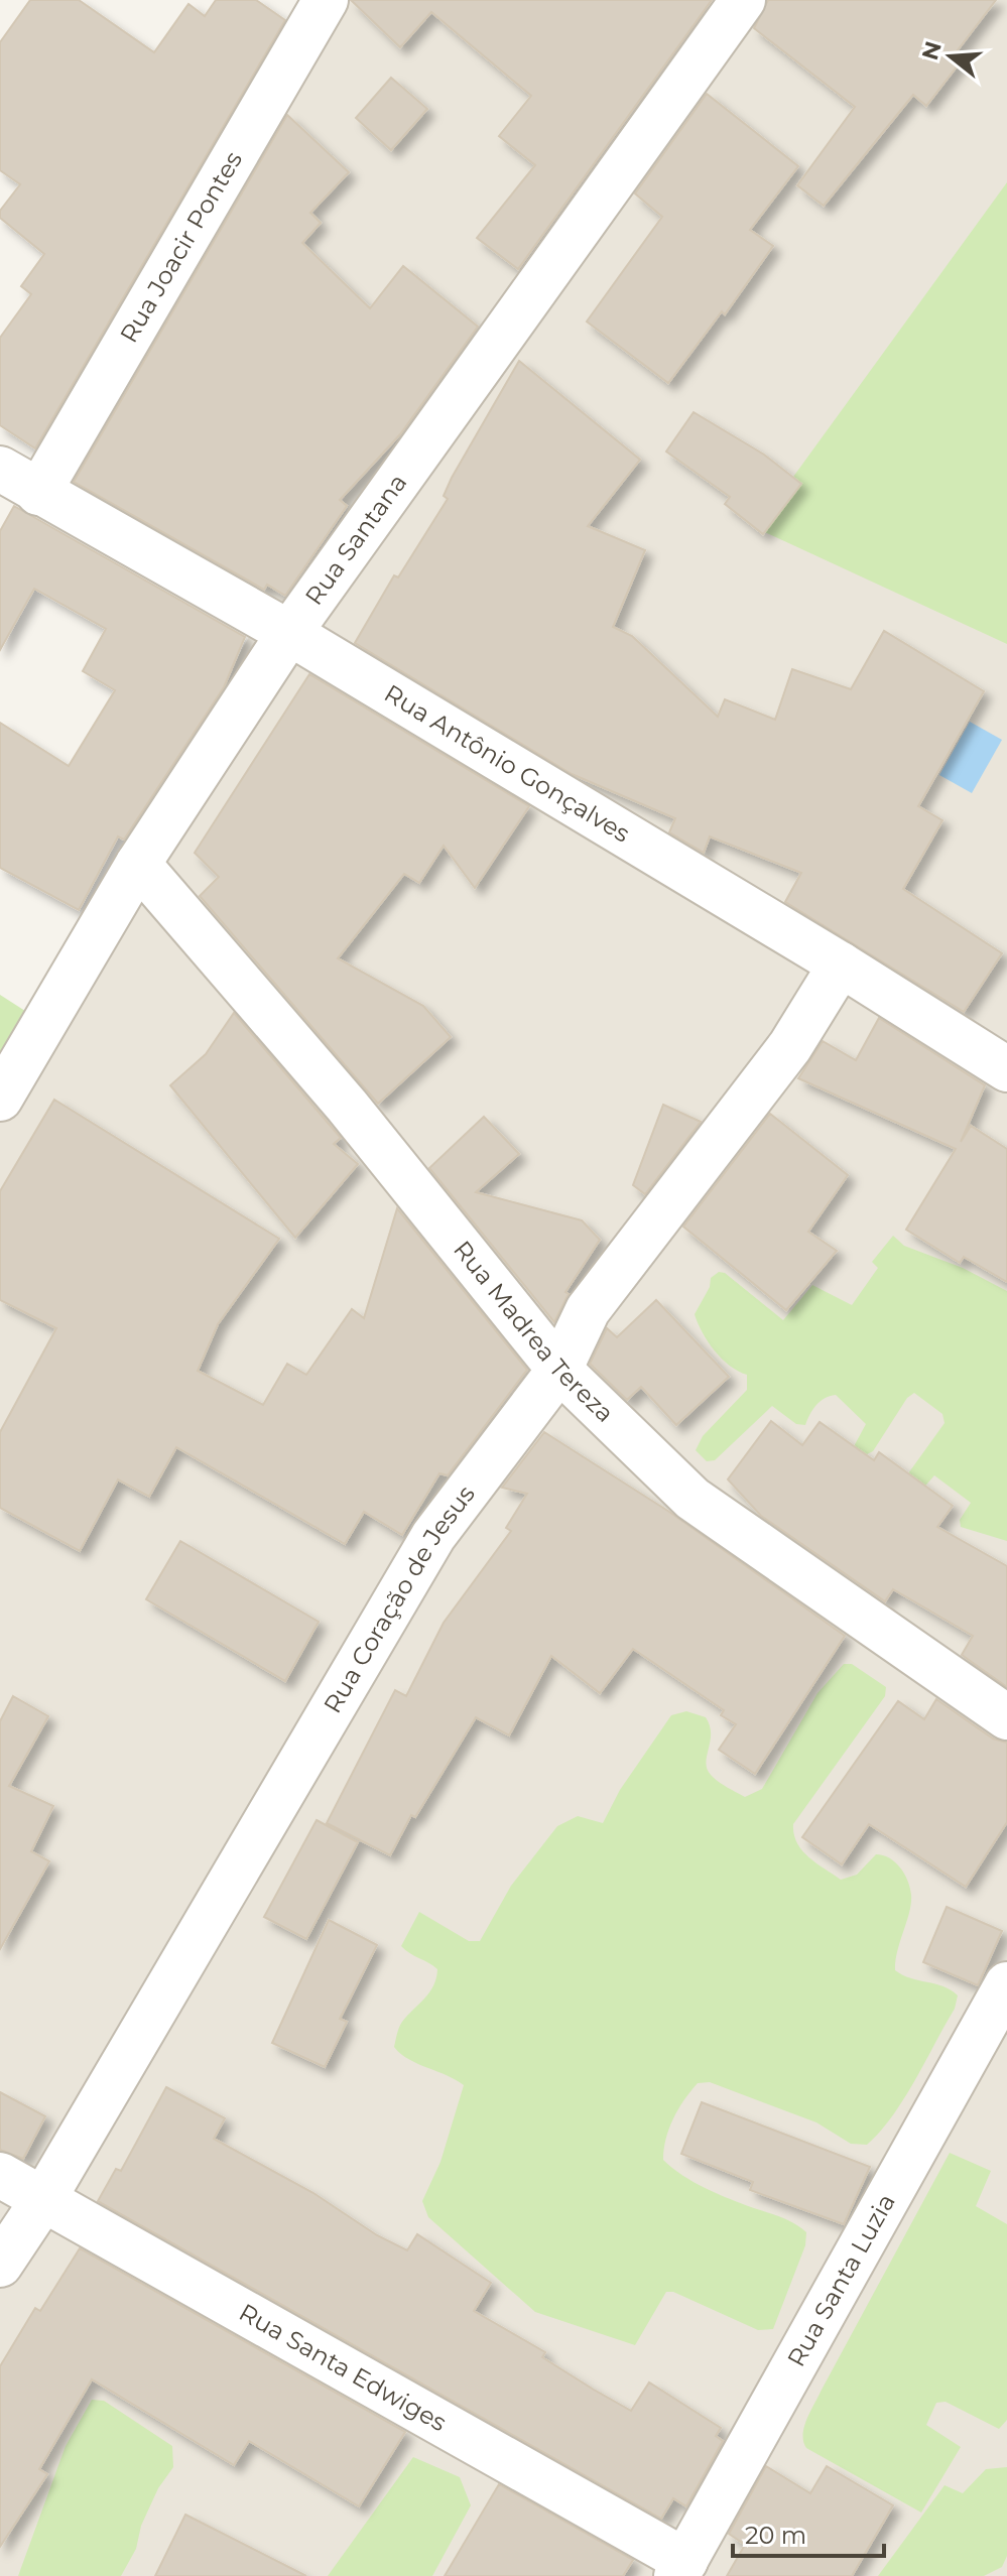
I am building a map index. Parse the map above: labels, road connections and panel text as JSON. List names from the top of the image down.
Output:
{
  "streets": {
    "street": [
      "Rua Joacir Pontes",
      "Rua Santana",
      "Rua Antônio Gonçalves",
      "Rua Madrea Tereza",
      "Rua Coração de Jesus",
      "Rua Santa Luzia",
      "Rua Santa Edwiges"
    ]
  },
  "crossings": [
    ["Rua Joacir Pontes", "Rua Antônio Gonçalves"],
    ["Rua Santana", "Rua Antônio Gonçalves"],
    ["Rua Santana", "Rua Madrea Tereza"],
    ["Rua Antônio Gonçalves", "Rua Coração de Jesus"],
    ["Rua Madrea Tereza", "Rua Coração de Jesus"],
    ["Rua Coração de Jesus", "Rua Santa Edwiges"],
    ["Rua Santa Luzia", "Rua Santa Edwiges"]
  ],
  "scale_bar": "20 m",
  "north": "left"
}
